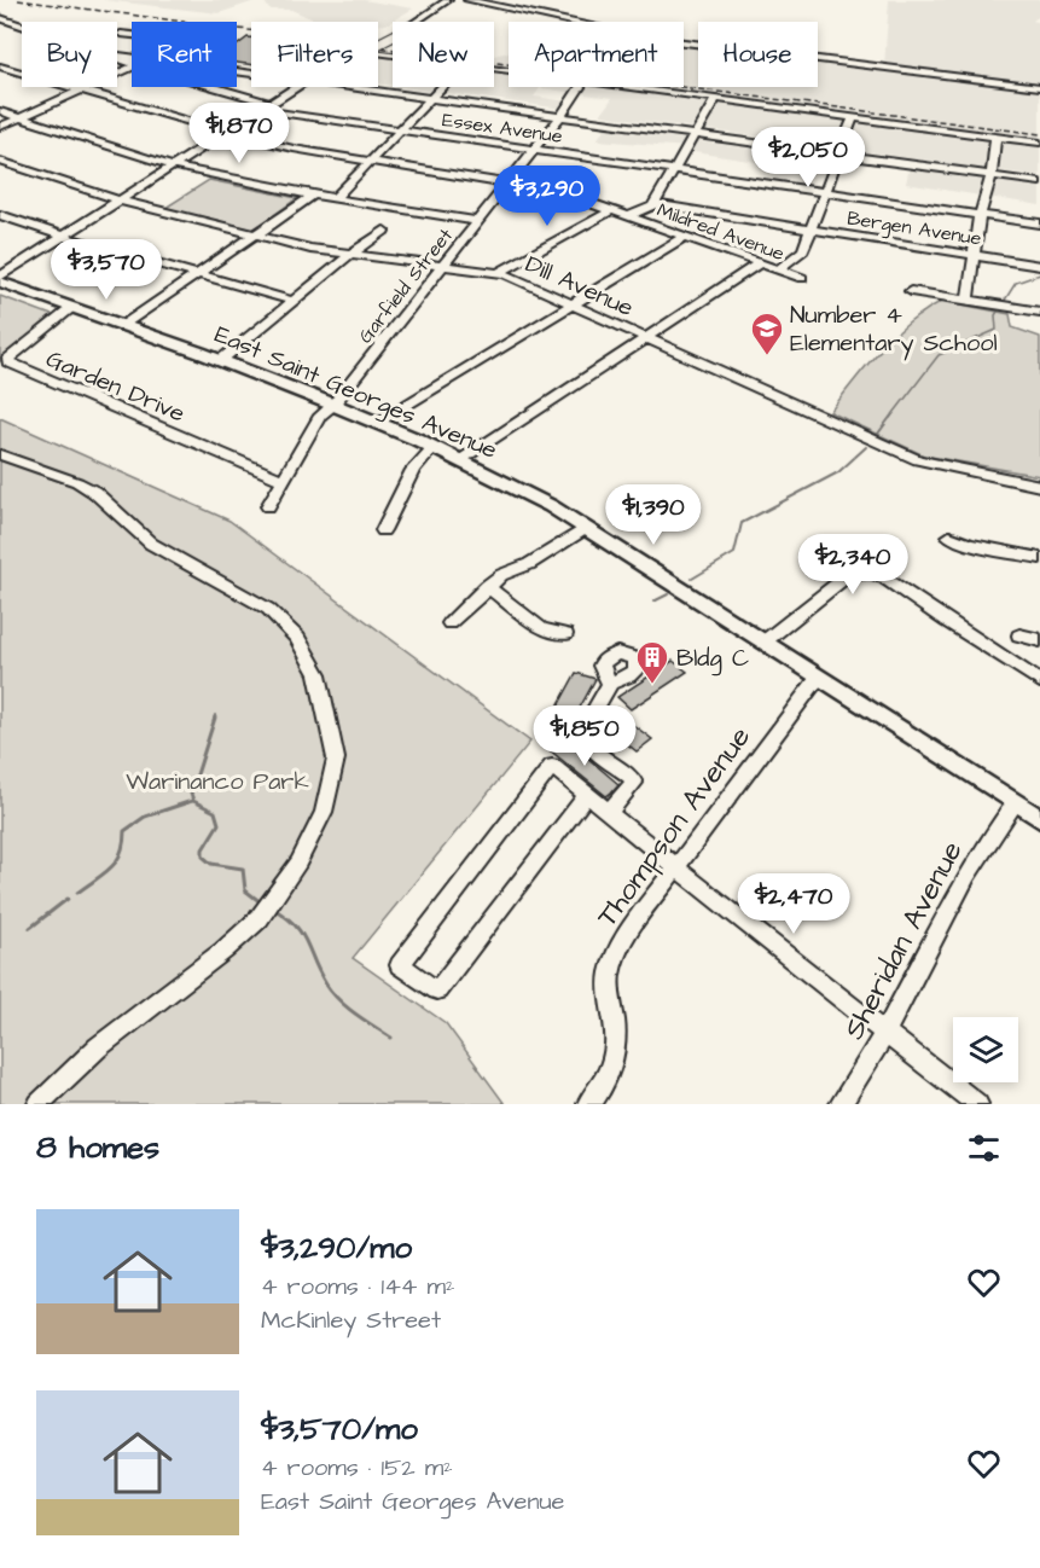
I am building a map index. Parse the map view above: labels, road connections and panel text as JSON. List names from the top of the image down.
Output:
{
  "streets": {
    "main road": ["East Saint Georges Avenue"],
    "street": [
      "Essex Avenue",
      "Bergen Avenue",
      "Mildred Avenue",
      "Garfield Street",
      "Dill Avenue",
      "Garden Drive",
      "Thompson Avenue",
      "Sheridan Avenue"
    ]
  },
  "crossings": [
    ["Essex Avenue", "Garfield Street"],
    ["Garfield Street", "Dill Avenue"],
    ["Garfield Street", "Garden Drive"],
    ["Garfield Street", "East Saint Georges Avenue"],
    ["Garden Drive", "East Saint Georges Avenue"],
    ["East Saint Georges Avenue", "Thompson Avenue"],
    ["East Saint Georges Avenue", "Sheridan Avenue"]
  ],
  "parks": ["Warinanco Park"],
  "places": {
    "school or university": ["Number 4 Elementary School"],
    "building": ["Bldg C"]
  },
  "page": {
    "chip": [
      "Buy",
      "Rent",
      "Filters",
      "New",
      "Apartment",
      "House"
    ],
    "price": [
      "$1,870",
      "$2,050",
      "$3,290",
      "$3,570",
      "$1,390",
      "$2,340",
      "$1,850",
      "$2,470"
    ],
    "heading": "8 homes",
    "list": [
      {
        "name": "$3,290/mo",
        "note": "4 rooms · 144 m² · McKinley Street"
      },
      {
        "name": "$3,570/mo",
        "note": "4 rooms · 152 m² · East Saint Georges Avenue"
      }
    ]
  }
}
